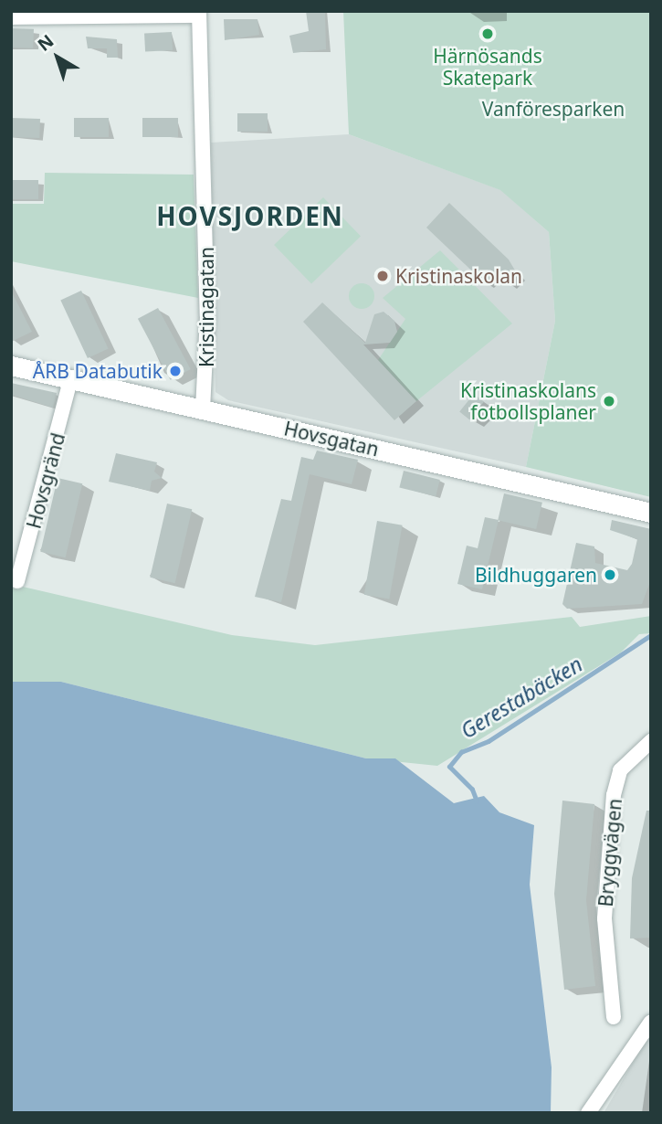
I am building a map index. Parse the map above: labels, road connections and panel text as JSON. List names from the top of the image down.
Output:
{
  "streets": {
    "main road": ["Hovsgatan"],
    "street": ["Kristinagatan", "Hovsgränd", "Bryggvägen"]
  },
  "crossings": [
    ["Kristinagatan", "Hovsgatan"],
    ["Hovsgatan", "Hovsgränd"]
  ],
  "districts": ["HOVSJORDEN"],
  "water": ["Gerestabäcken"],
  "parks": ["Vanföresparken"],
  "places": [
    "Härnösands Skatepark",
    "Kristinaskolan",
    "ÅRB Databutik",
    "Kristinaskolans fotbollsplaner",
    "Bildhuggaren"
  ],
  "north": "top left"
}
